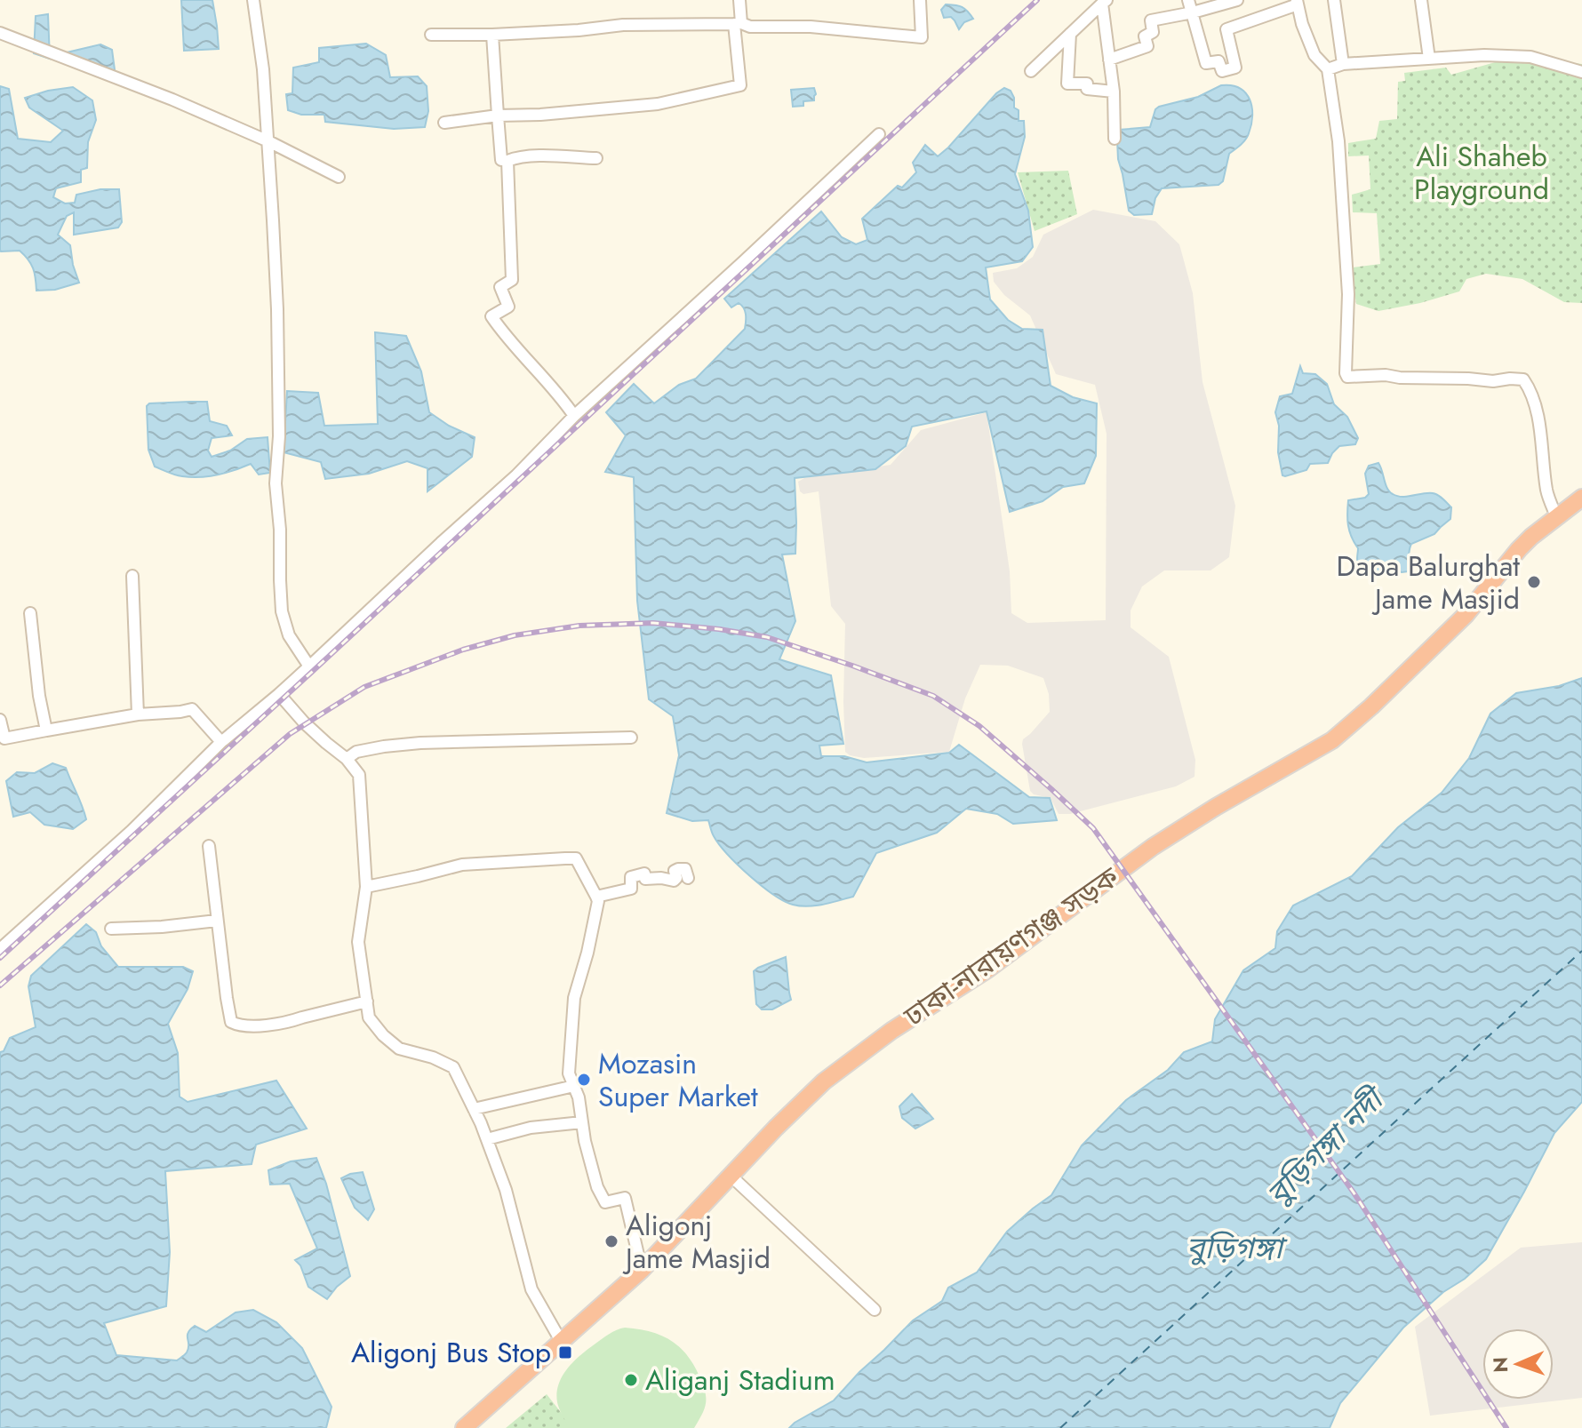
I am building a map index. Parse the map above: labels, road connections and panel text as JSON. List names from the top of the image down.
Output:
{
  "streets": {
    "highway": ["ঢাকা-নারায়ণগঞ্জ সড়ক"]
  },
  "water": ["বুড়িগঙ্গা নদী", "বুড়িগঙ্গা"],
  "parks": ["Ali Shaheb Playground"],
  "places": {
    "other": [
      "Dapa Balurghat Jame Masjid",
      "Mozasin Super Market",
      "Aligonj Jame Masjid",
      "Aliganj Stadium"
    ],
    "transit": ["Aligonj Bus Stop"]
  },
  "north": "left"
}
